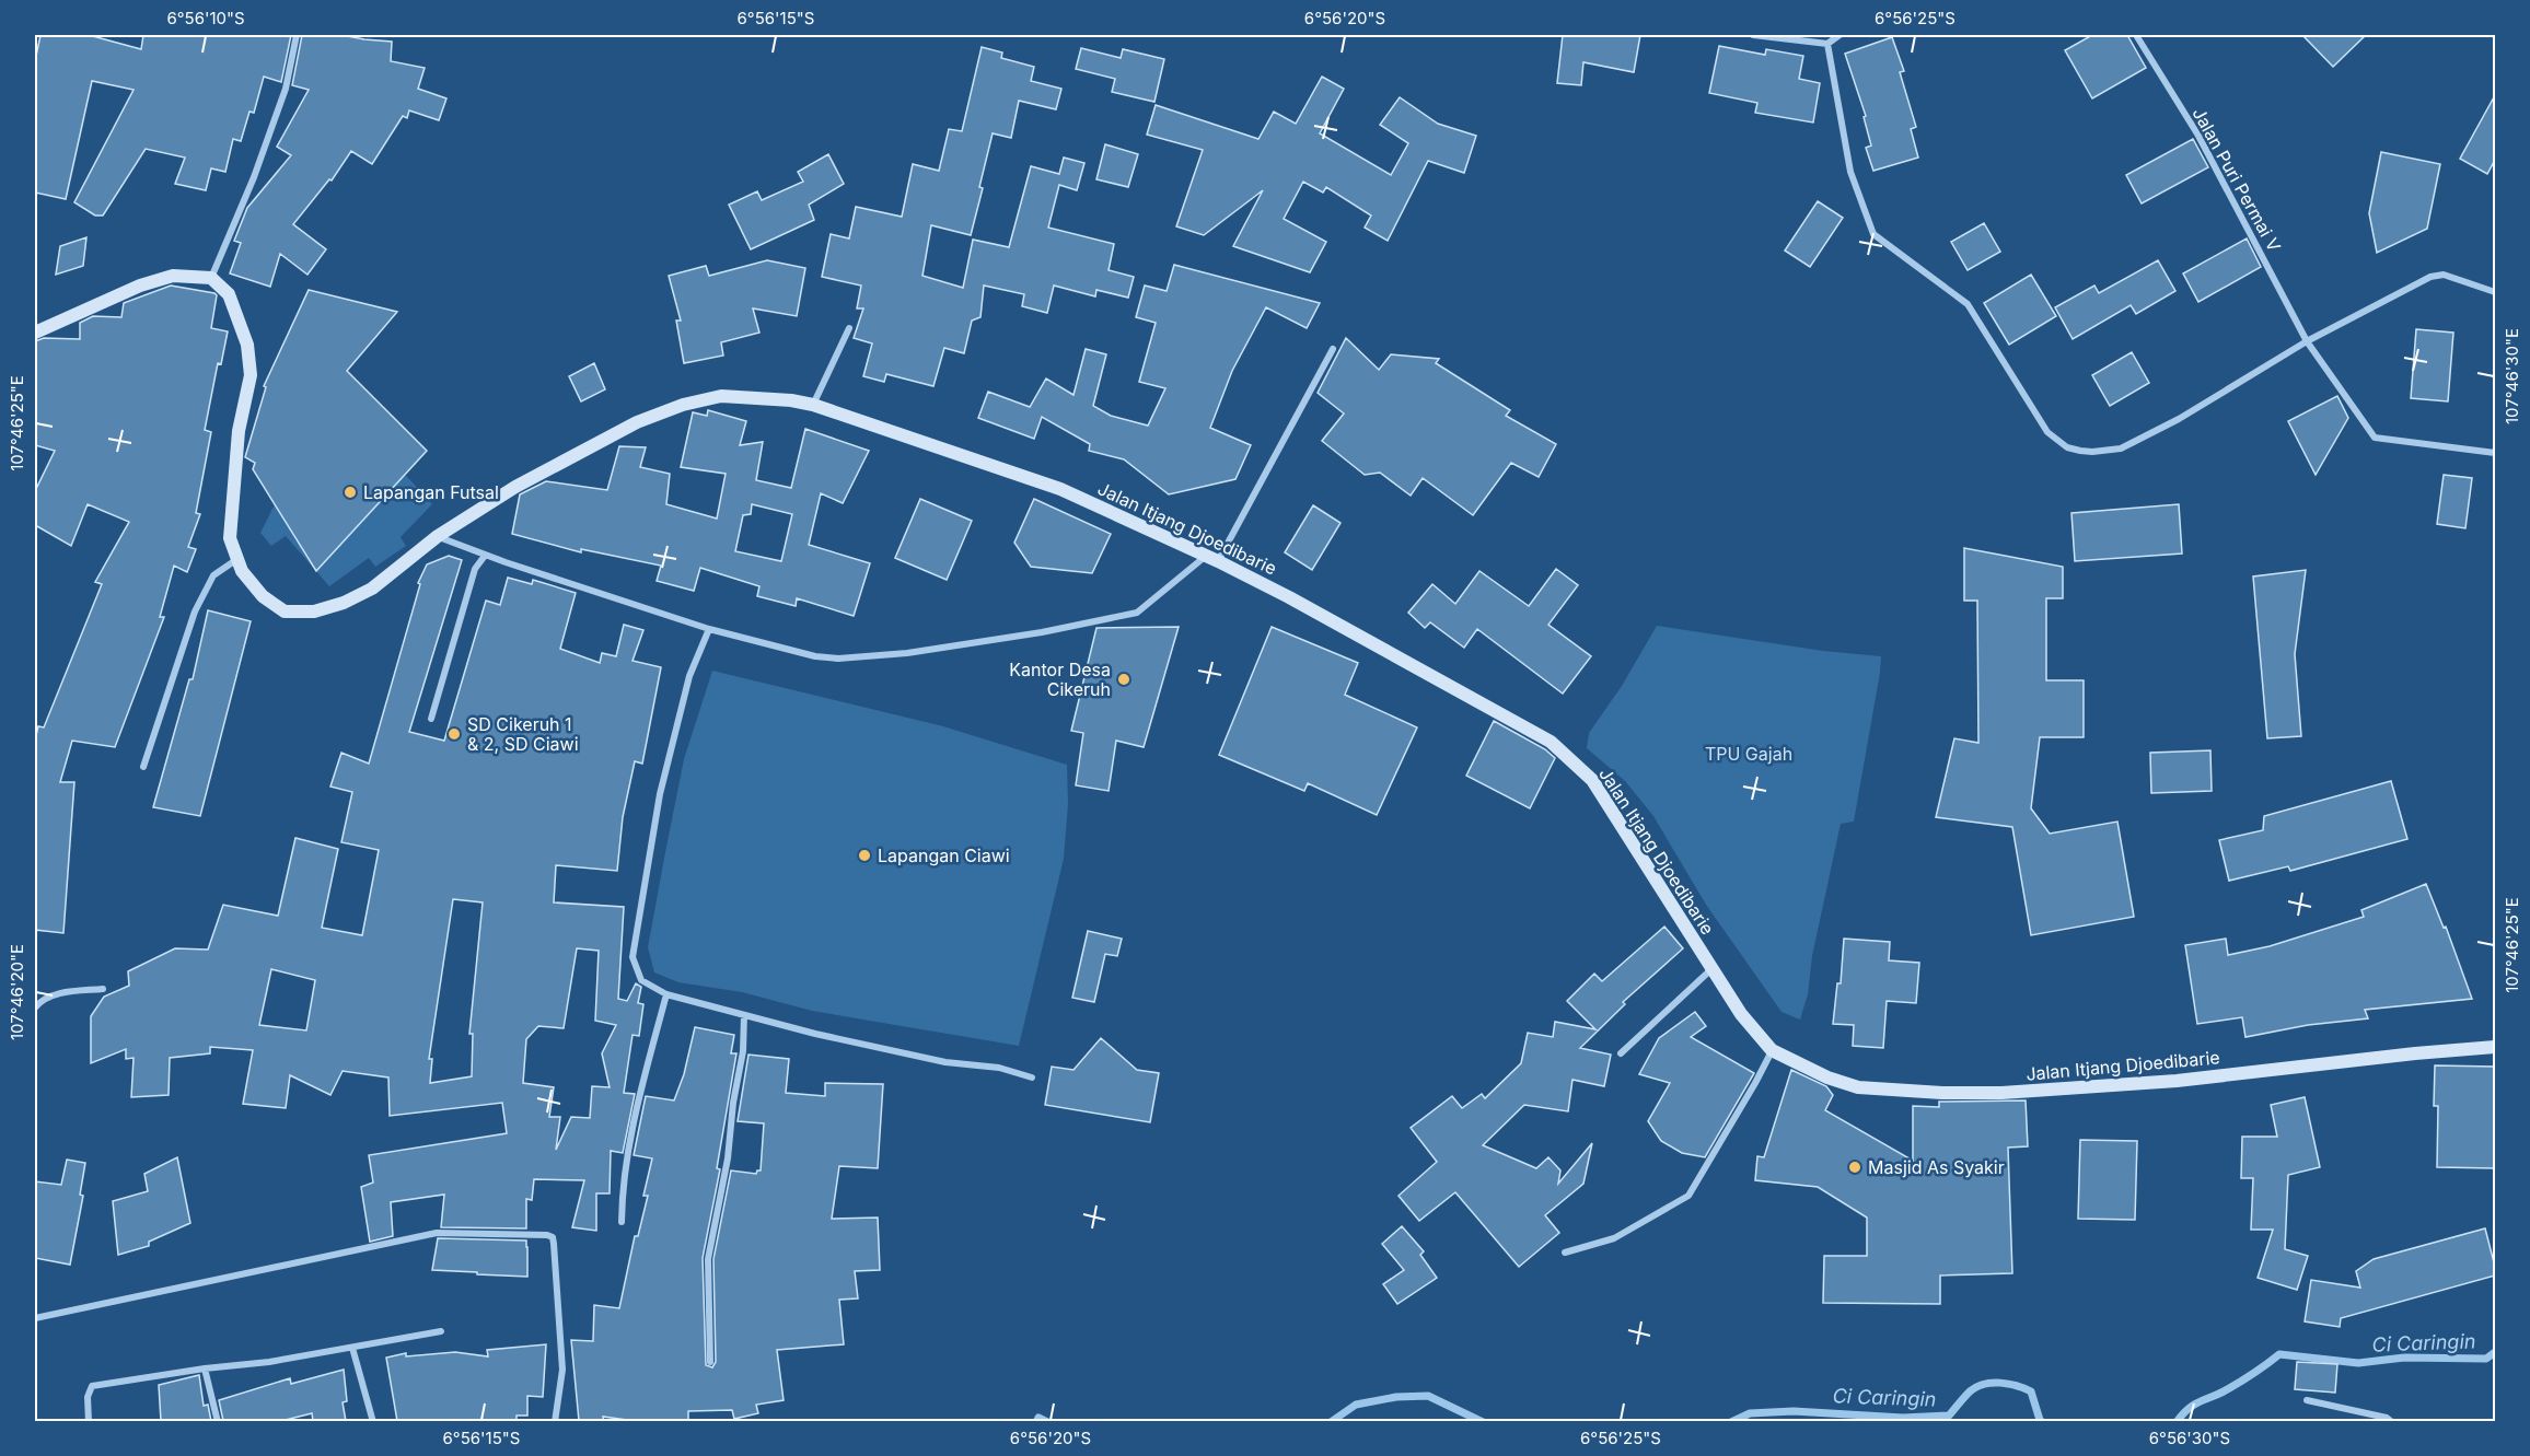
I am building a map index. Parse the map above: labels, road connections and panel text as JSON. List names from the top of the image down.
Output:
{
  "streets": {
    "main road": ["Jalan Itjang Djoedibarie"],
    "street": ["Jalan Puri Permai V"]
  },
  "water": ["Ci Caringin"],
  "parks": ["TPU Gajah"],
  "places": [
    "Lapangan Futsal",
    "Kantor Desa Cikeruh",
    "SD Cikeruh 1 & 2, SD Ciawi",
    "Lapangan Ciawi",
    "Masjid As Syakir"
  ],
  "coordinates": [
    "6°56'10\"S",
    "6°56'15\"S",
    "6°56'20\"S",
    "6°56'25\"S",
    "107°46'30\"E",
    "107°46'25\"E",
    "107°46'20\"E",
    "6°56'30\"S"
  ]
}
